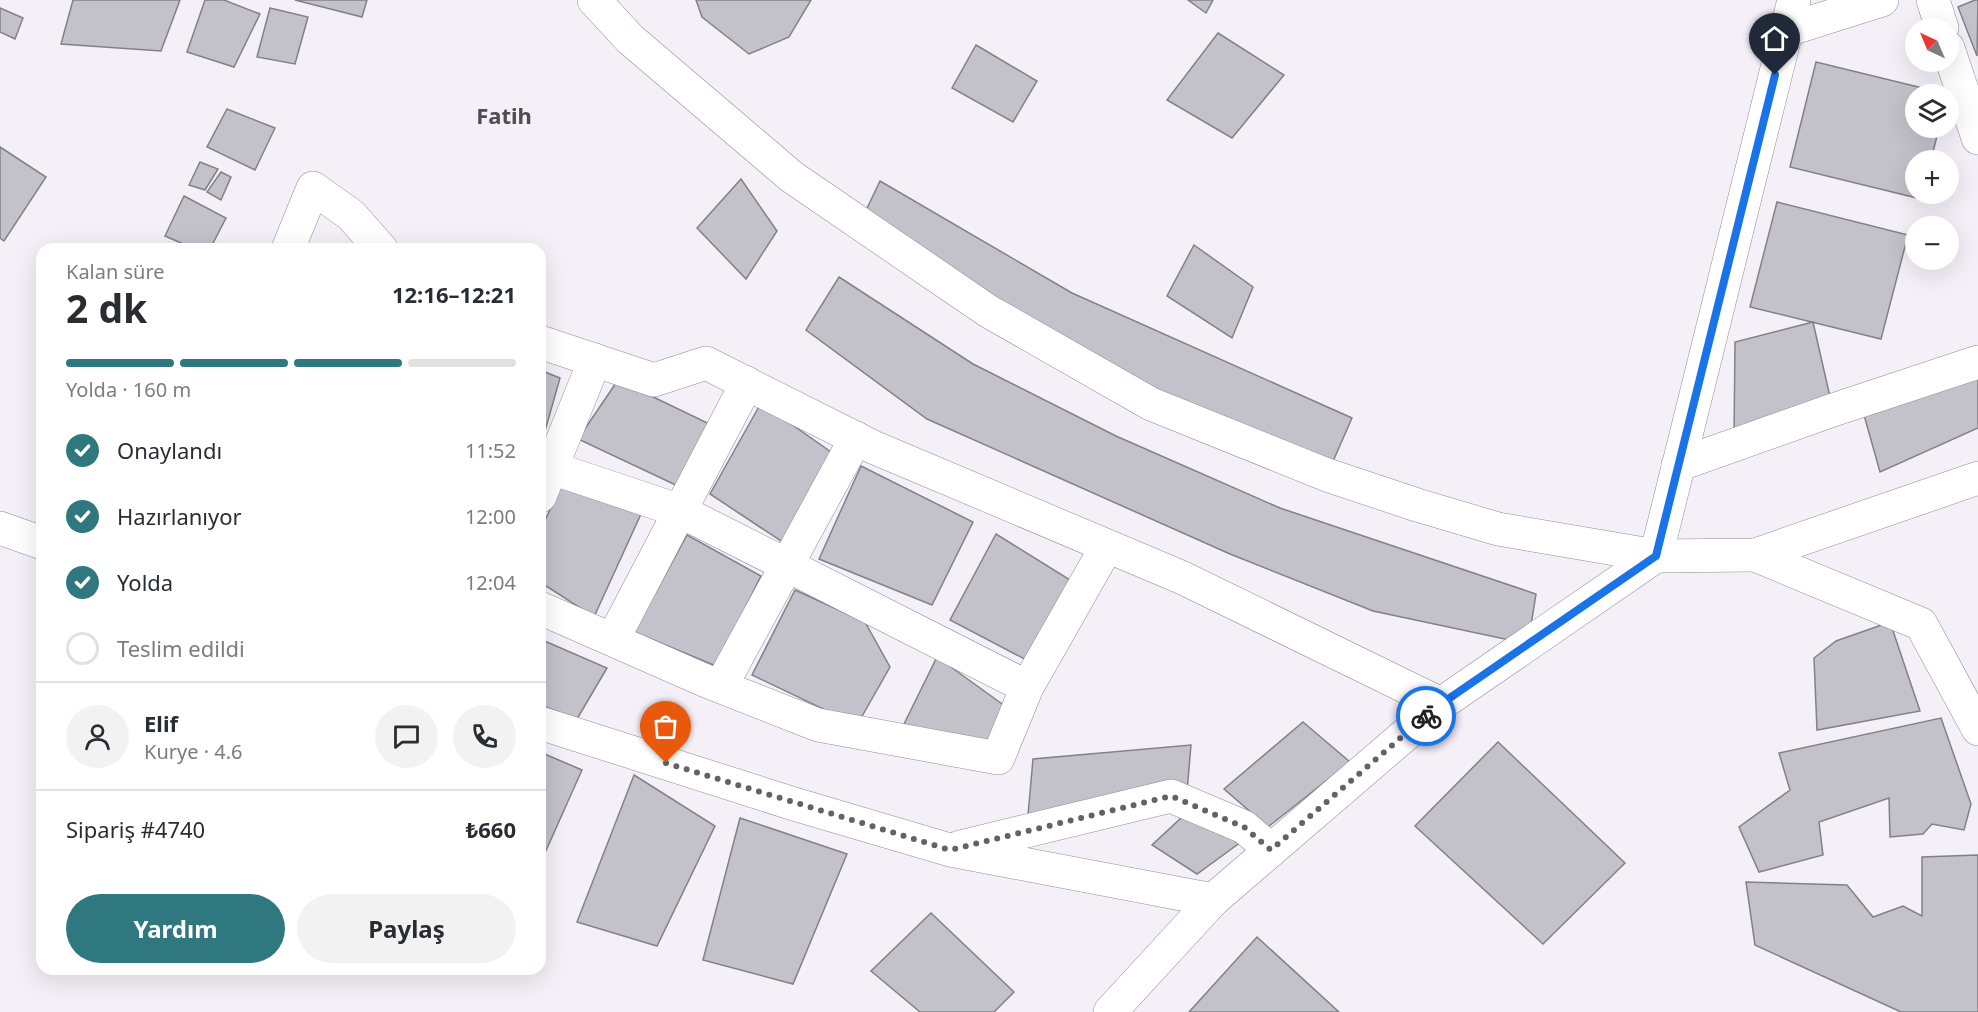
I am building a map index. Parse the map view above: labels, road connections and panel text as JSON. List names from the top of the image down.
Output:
{
  "districts": ["Fatih"],
  "north": "top left",
  "page": {
    "map_buttons": ["+", "−"],
    "heading": ["2 dk", "Kalan süre", "12:16–12:21"],
    "panel": [
      "Elif",
      "Kurye · 4.6",
      "Sipariş #4740",
      "₺660"
    ],
    "bar": "Yolda · 160 m",
    "list": [
      ["Onaylandı", "11:52"],
      ["Hazırlanıyor", "12:00"],
      ["Yolda", "12:04"],
      "Teslim edildi"
    ],
    "buttons": ["Yardım", "Paylaş"]
  }
}
